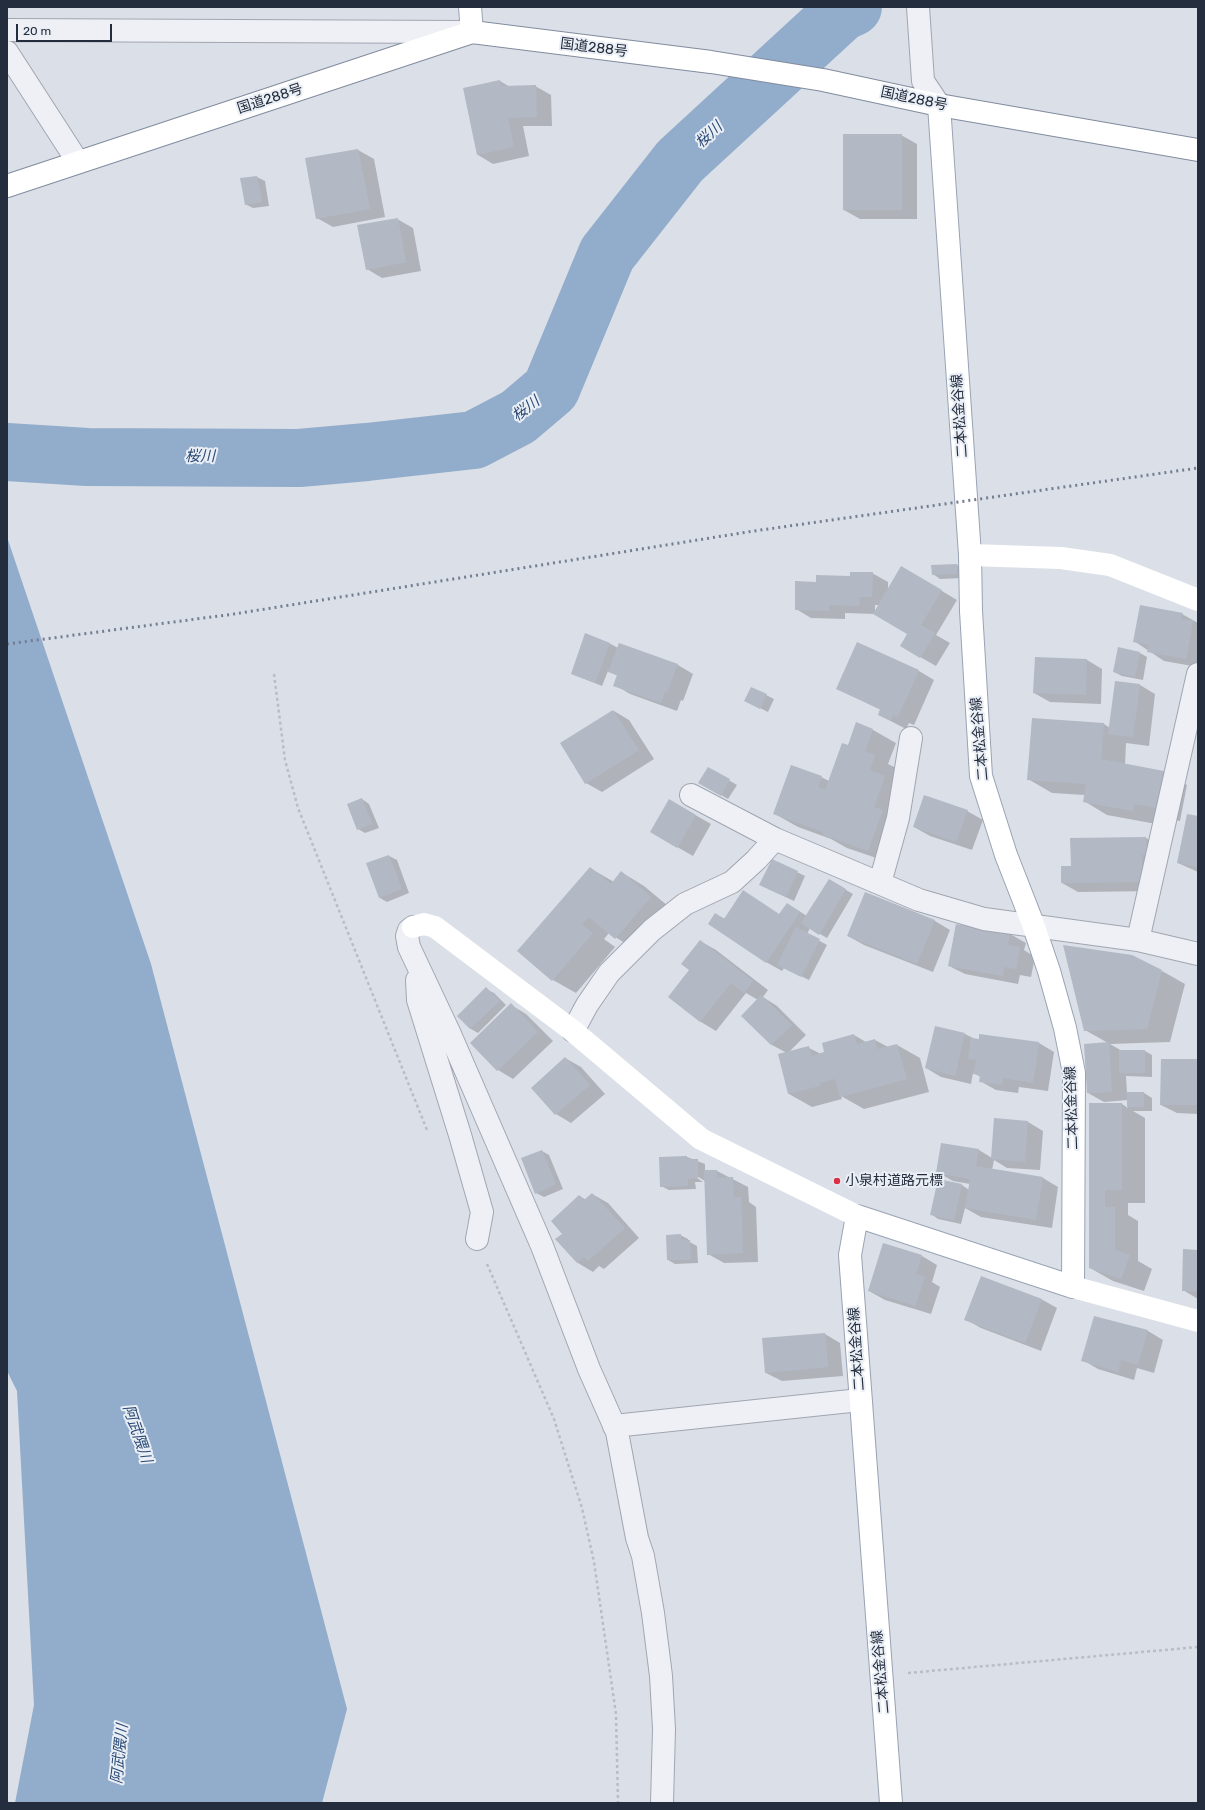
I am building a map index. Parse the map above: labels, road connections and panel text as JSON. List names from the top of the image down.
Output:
{
  "streets": {
    "main road": ["国道288号", "二本松金谷線"]
  },
  "crossings": [
    ["国道288号", "二本松金谷線"]
  ],
  "water": ["桜川", "阿武隈川"],
  "places": ["小泉村道路元標"],
  "scale_bar": "20 m"
}
